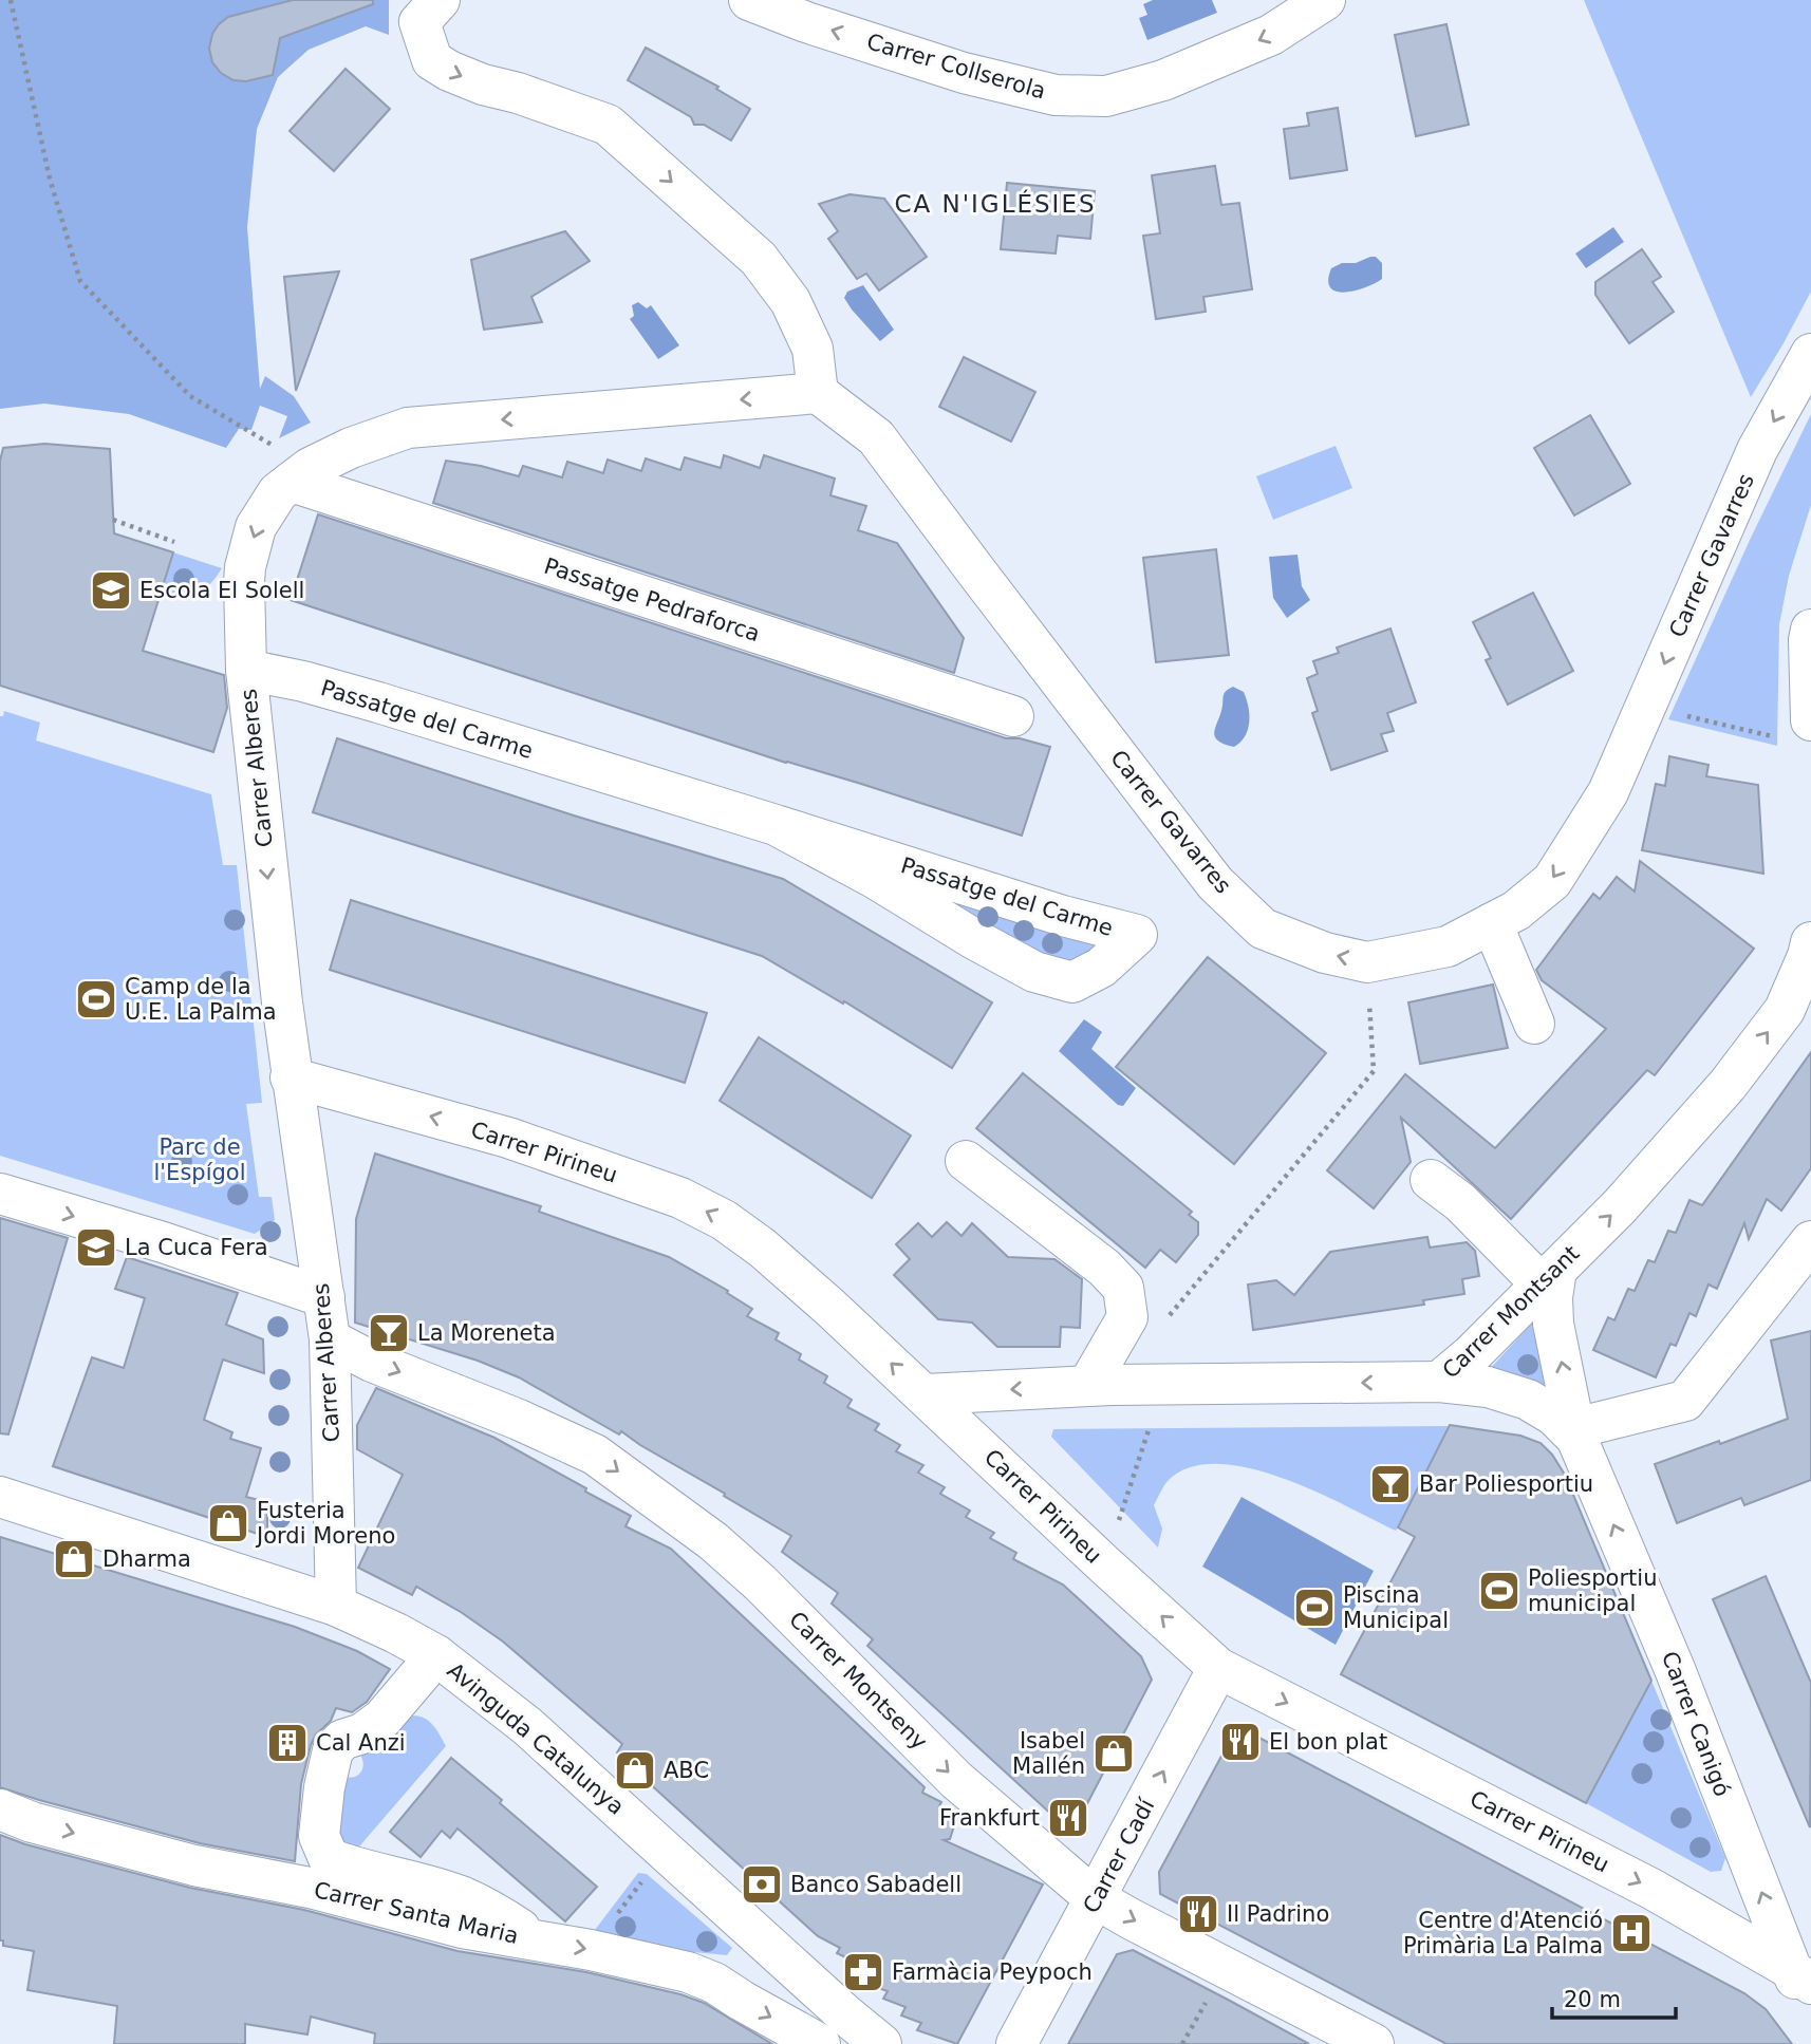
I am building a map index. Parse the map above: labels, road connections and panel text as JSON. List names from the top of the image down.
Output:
{
  "streets": {
    "street": [
      "Carrer Collserola",
      "Carrer Gavarres",
      "Passatge Pedraforca",
      "Passatge del Carme",
      "Carrer Alberes",
      "Carrer Pirineu",
      "Carrer Montsant",
      "Carrer Montseny",
      "Carrer Canigó",
      "Avinguda Catalunya",
      "Carrer Cadí",
      "Carrer Santa Maria"
    ]
  },
  "crossings": [
    ["Carrer Gavarres", "Carrer Alberes"],
    ["Passatge Pedraforca", "Carrer Alberes"],
    ["Passatge del Carme", "Carrer Alberes"],
    ["Carrer Alberes", "Carrer Pirineu"],
    ["Carrer Alberes", "Carrer Montseny"],
    ["Carrer Alberes", "Avinguda Catalunya"],
    ["Carrer Pirineu", "Carrer Montsant"],
    ["Carrer Pirineu", "Carrer Canigó"],
    ["Carrer Pirineu", "Carrer Cadí"],
    ["Carrer Montsant", "Carrer Canigó"],
    ["Carrer Montseny", "Carrer Cadí"]
  ],
  "one_way": [
    "Carrer Collserola",
    "Carrer Montseny",
    "Carrer Canigó",
    "Carrer Cadí",
    "Carrer Santa Maria"
  ],
  "districts": ["CA N'IGLÉSIES"],
  "parks": ["Parc de l'Espígol"],
  "places": {
    "school or university": ["Escola El Solell", "La Cuca Fera"],
    "sports": ["Camp de la U.E. La Palma", "Poliesportiu municipal", "Piscina Municipal"],
    "bar": ["La Moreneta", "Bar Poliesportiu"],
    "shop": [
      "Fusteria Jordi Moreno",
      "Dharma",
      "Isabel Mallén",
      "ABC"
    ],
    "restaurant": ["El bon plat", "Frankfurt", "Il Padrino"],
    "building": ["Cal Anzi"],
    "bank": ["Banco Sabadell"],
    "hospital": ["Centre d'Atenció Primària La Palma"],
    "pharmacy": ["Farmàcia Peypoch"]
  },
  "scale_bar": "20 m"
}
